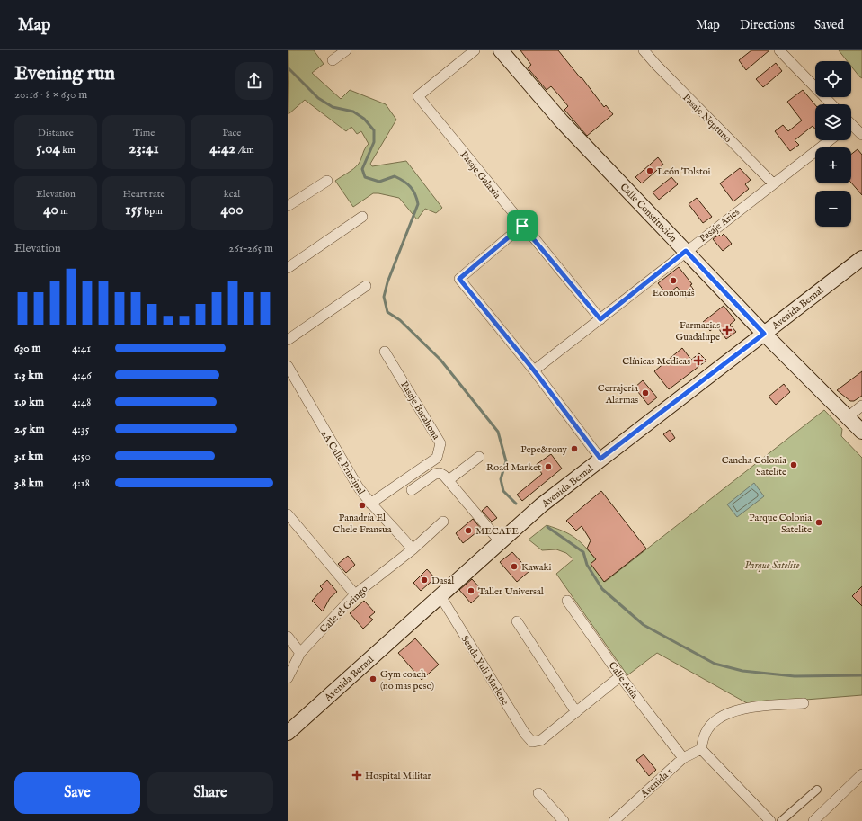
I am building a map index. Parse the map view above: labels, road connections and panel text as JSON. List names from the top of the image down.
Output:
{
  "streets": {
    "main road": ["Calle Constitución", "Avenida Bernal"],
    "street": [
      "Pasaje Neptuno",
      "Pasaje Galaxia",
      "Pasaje Aries",
      "Pasaje Barahona",
      "2A Calle Principal",
      "Calle el Gringo",
      "Senda Yuli Marlene",
      "Calle Aida",
      "Avenida 1"
    ]
  },
  "crossings": [
    ["Pasaje Neptuno", "Pasaje Aries"],
    ["Pasaje Galaxia", "Pasaje Aries"],
    ["Calle Constitución", "Pasaje Aries"],
    ["Calle Constitución", "Avenida Bernal"],
    ["Avenida Bernal", "Senda Yuli Marlene"],
    ["Pasaje Barahona", "2A Calle Principal"],
    ["2A Calle Principal", "Calle el Gringo"],
    ["Calle Aida", "Avenida 1"]
  ],
  "parks": ["Parque Satelite"],
  "places": {
    "other": [
      "León Tolstoi",
      "Economás",
      "Cerrajeria Alarmas",
      "Pepe&rony",
      "Cancha Colonia Satelite",
      "Road Market",
      "Panadría El Chele Fransua",
      "Parque Colonia Satelite",
      "MECAFE",
      "Kawaki",
      "Dasal",
      "Taller Universal",
      "Gym coach (no mas peso)"
    ],
    "health": ["Farmacias Guadalupe", "Clínicas Medicas", "Hospital Militar"]
  },
  "page": {
    "header": "Map",
    "nav": ["Map", "Directions", "Saved"],
    "heading": ["Evening run", "20:16 · 8 × 630 m"],
    "map_buttons": ["+", "−"],
    "stats": [
      ["Distance", "5.04 km"],
      ["Time", "23:41"],
      ["Pace", "4:42 /km"],
      ["Elevation", "40 m"],
      ["Heart rate", "155 bpm"],
      ["kcal", "400"]
    ],
    "chart": ["Elevation", "261–265 m"],
    "list": [
      {
        "name": "630 m",
        "note": "4:41"
      },
      {
        "name": "1.3 km",
        "note": "4:46"
      },
      {
        "name": "1.9 km",
        "note": "4:48"
      },
      {
        "name": "2.5 km",
        "note": "4:35"
      },
      {
        "name": "3.1 km",
        "note": "4:50"
      },
      {
        "name": "3.8 km",
        "note": "4:18"
      }
    ],
    "buttons": ["Save", "Share"]
  }
}
